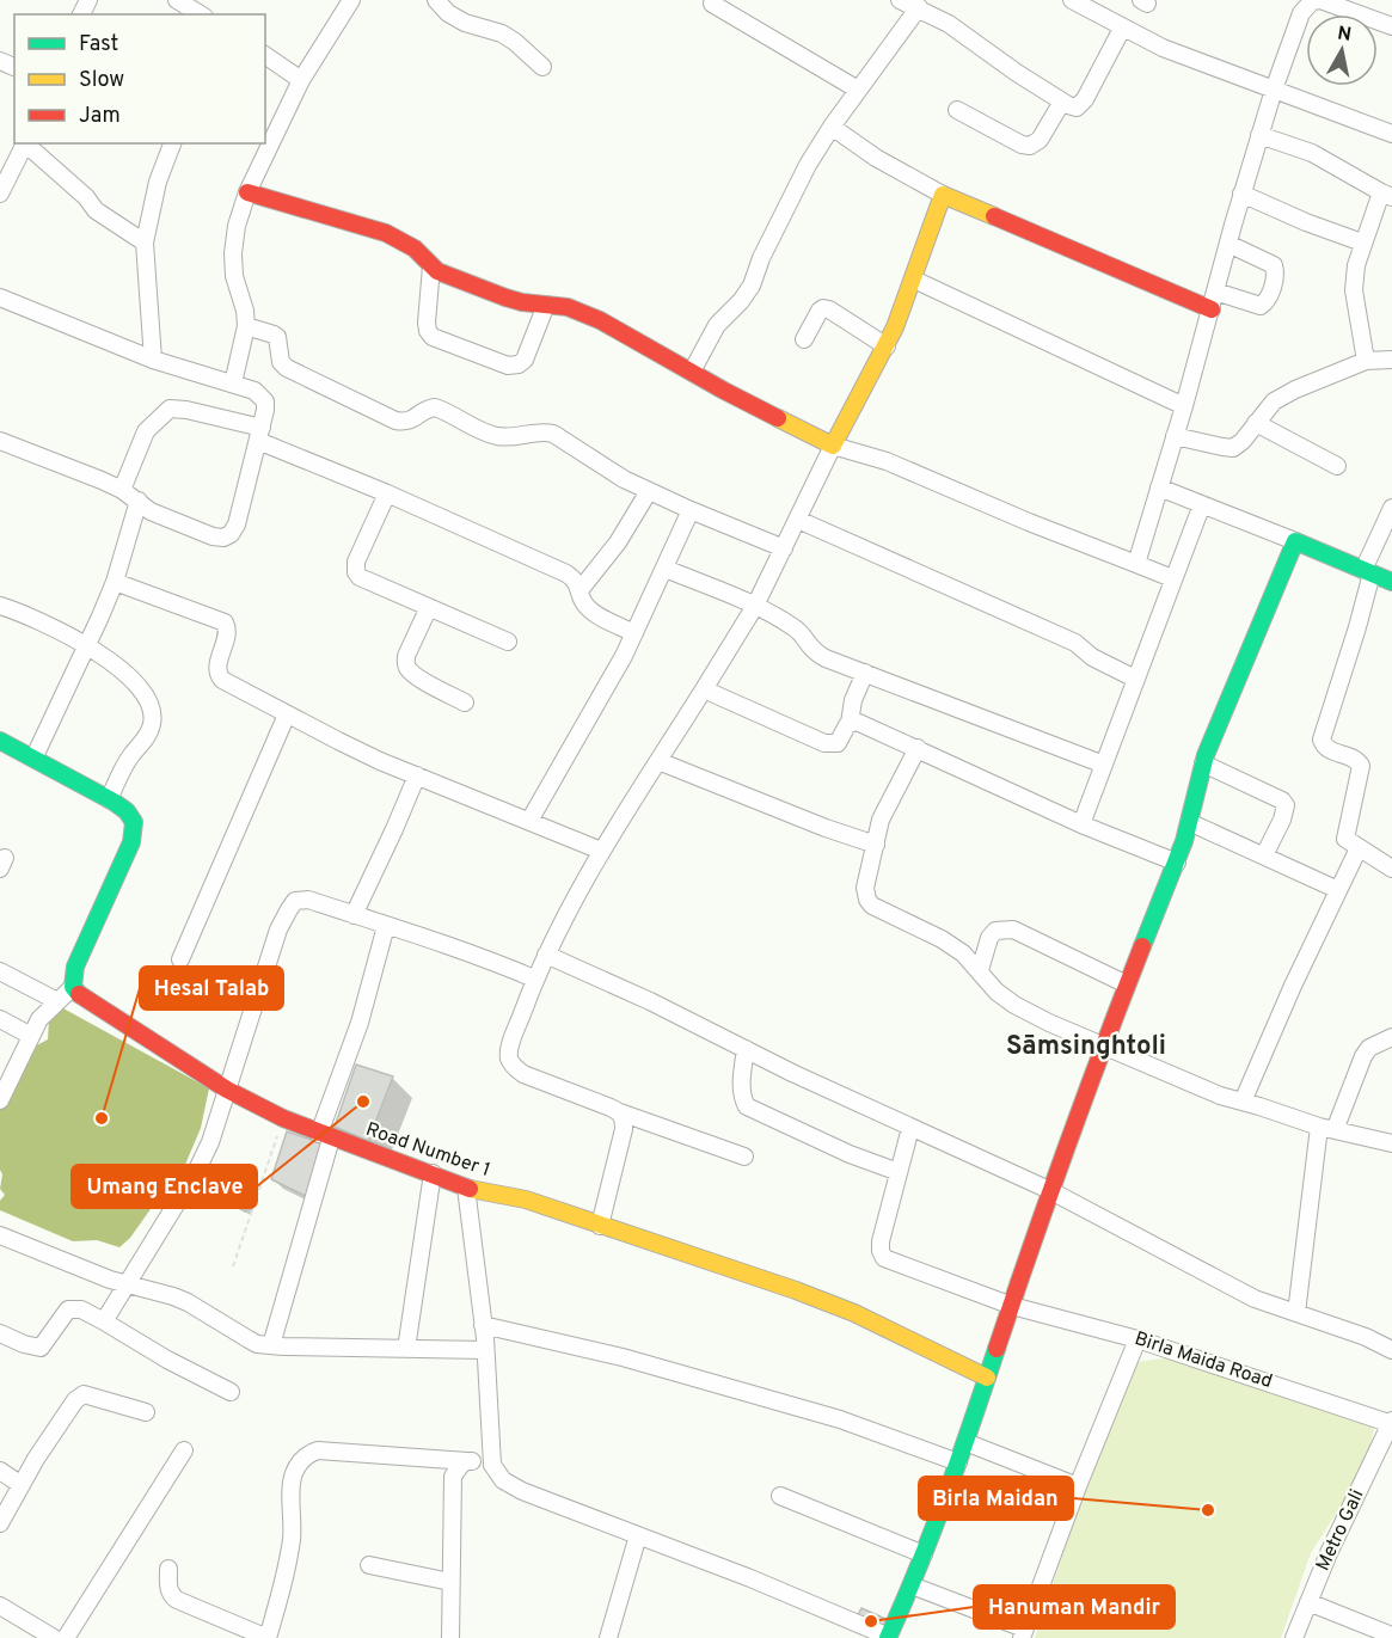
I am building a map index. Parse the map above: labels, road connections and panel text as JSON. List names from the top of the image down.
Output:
{
  "streets": {
    "street": ["Road Number 1", "Birla Maida Road", "Metro Gali"]
  },
  "crossings": [
    ["Birla Maida Road", "Metro Gali"]
  ],
  "districts": ["Sāmsinghtoli"],
  "places": [
    "Umang Enclave",
    "Hesal Talab",
    "Birla Maidan",
    "Hanuman Mandir"
  ],
  "legend": ["Fast", "Slow", "Jam"],
  "north": "top"
}
